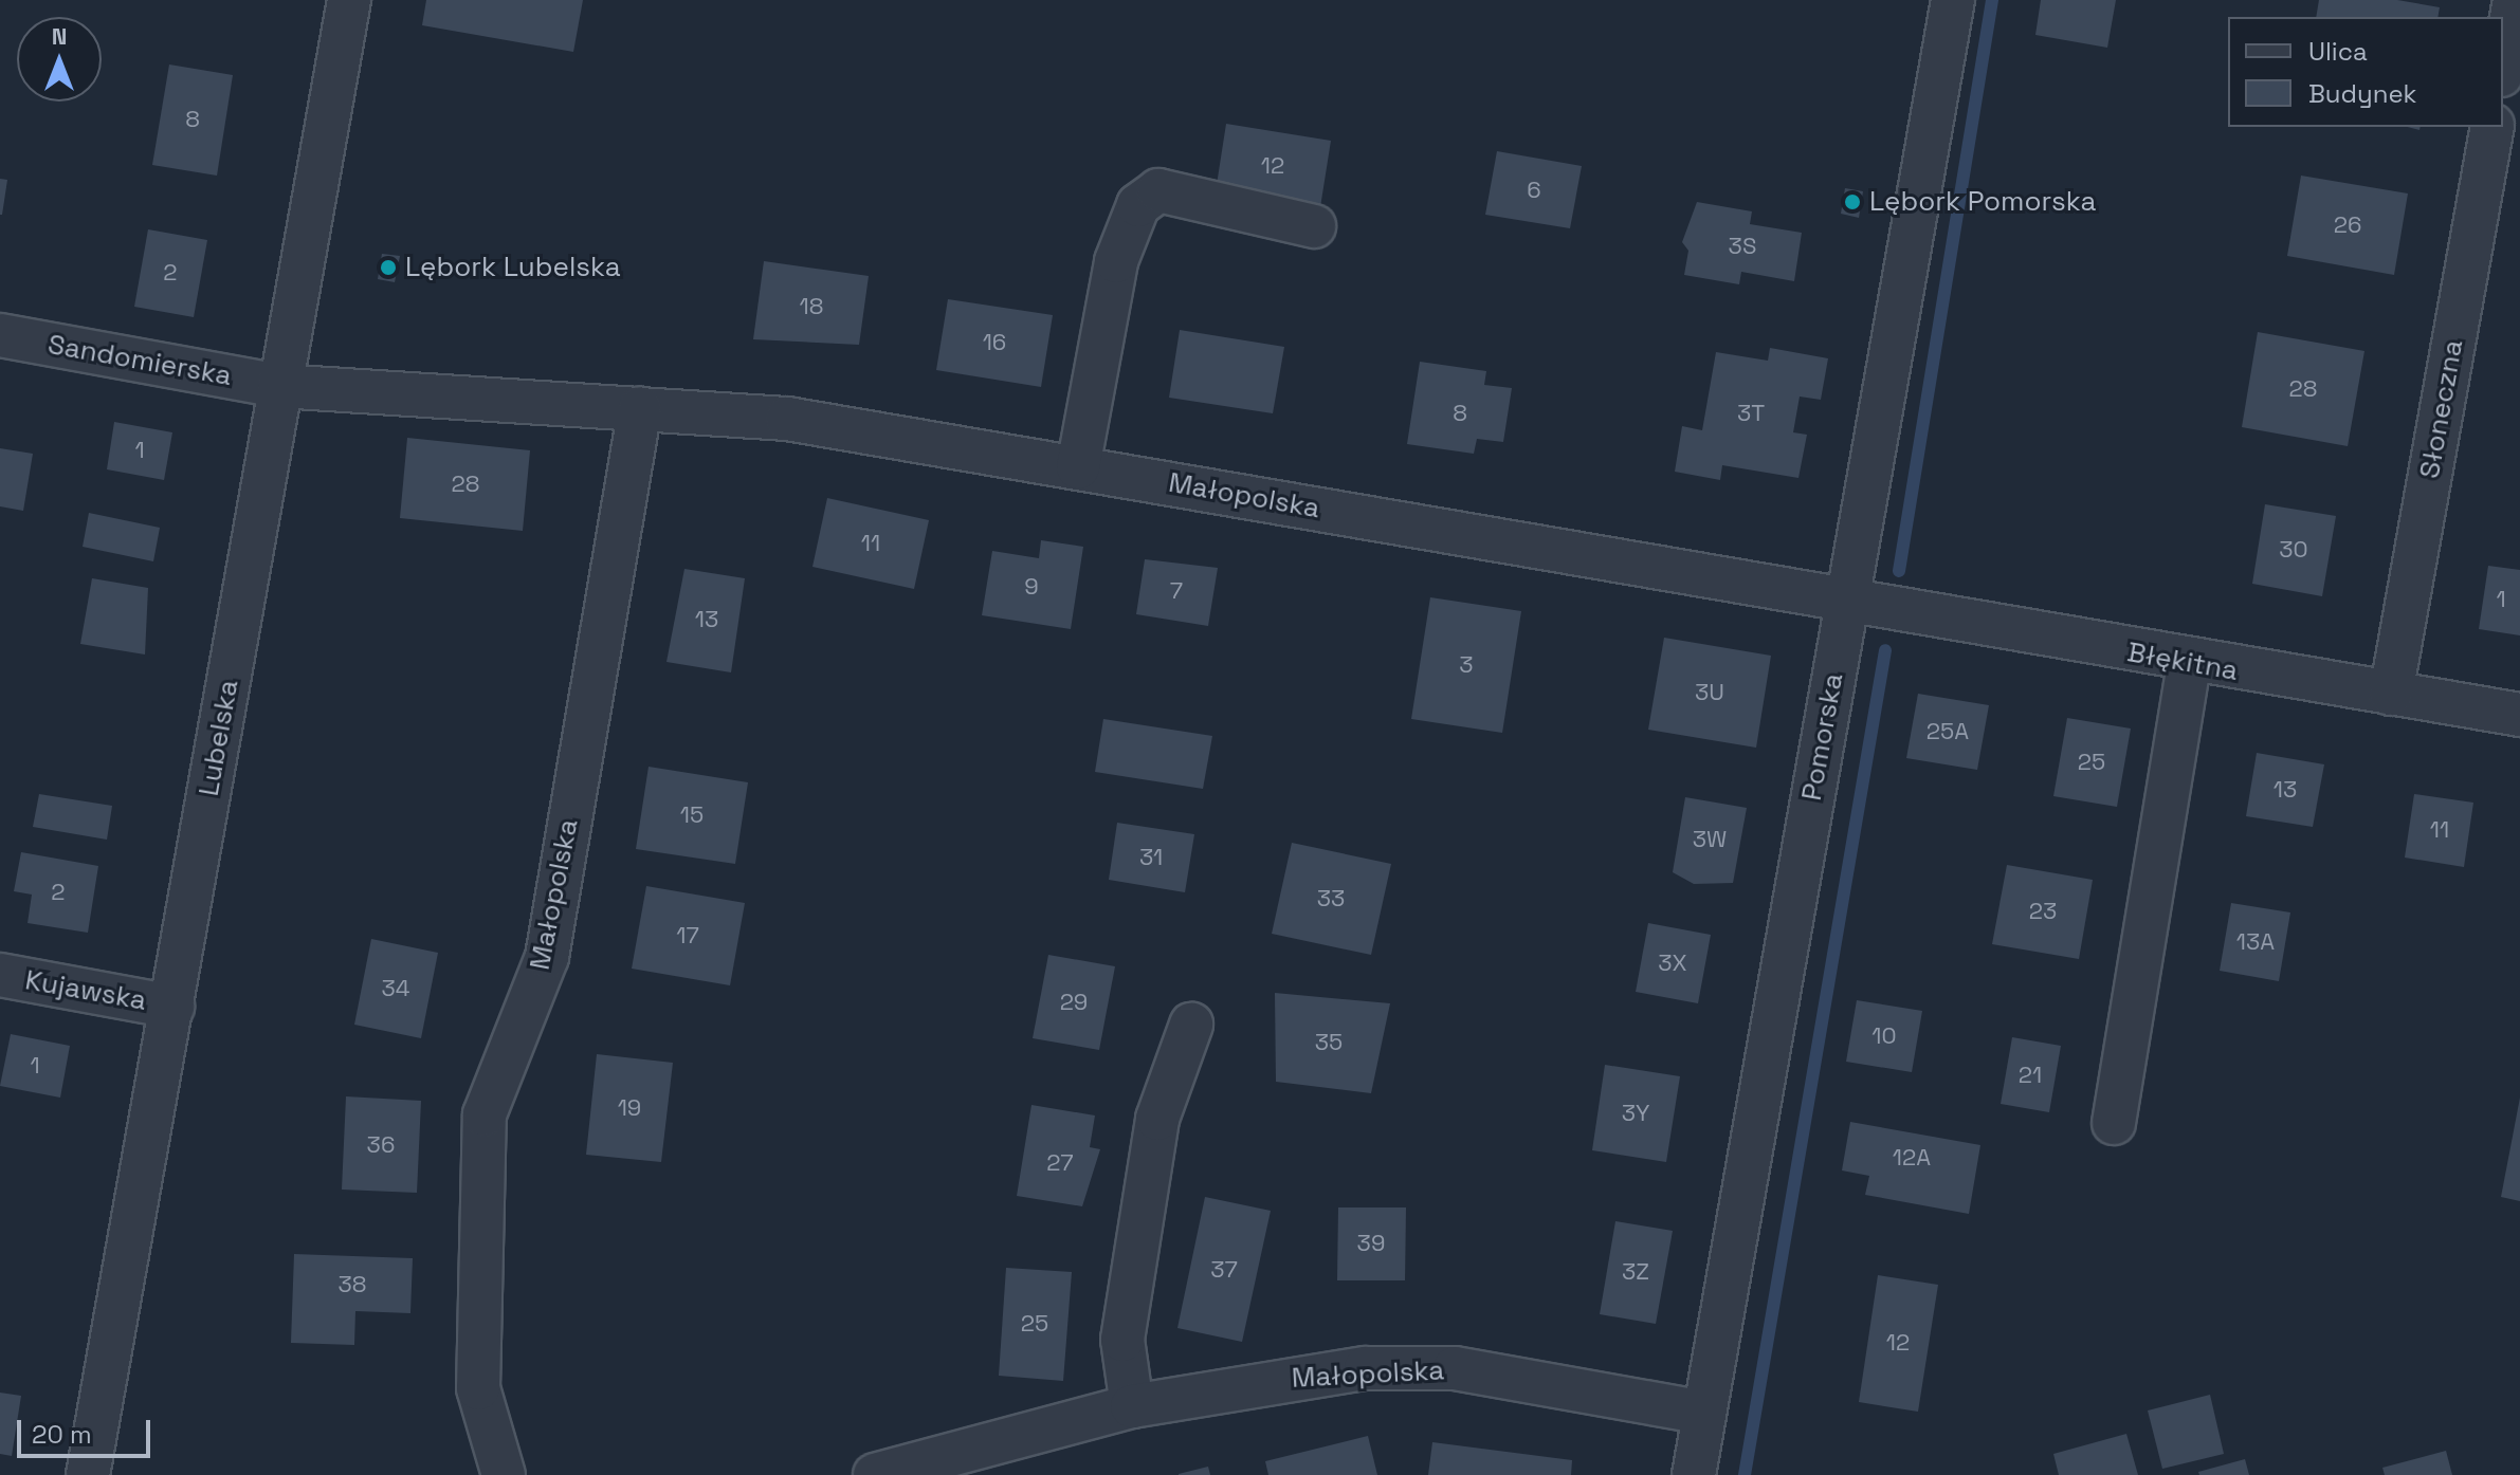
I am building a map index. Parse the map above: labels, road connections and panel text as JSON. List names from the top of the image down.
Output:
{
  "streets": {
    "street": [
      "Sandomierska",
      "Słoneczna",
      "Małopolska",
      "Błękitna",
      "Pomorska",
      "Lubelska",
      "Kujawska"
    ]
  },
  "crossings": [
    ["Sandomierska", "Małopolska"],
    ["Sandomierska", "Lubelska"],
    ["Słoneczna", "Błękitna"],
    ["Małopolska", "Błękitna"],
    ["Małopolska", "Pomorska"],
    ["Małopolska", "Lubelska"],
    ["Błękitna", "Pomorska"],
    ["Lubelska", "Kujawska"]
  ],
  "places": ["Lębork Pomorska", "Lębork Lubelska"],
  "house_numbers": [
    "8",
    "12",
    "6",
    "26",
    "3S",
    "2",
    "18",
    "16",
    "28",
    "8",
    "3T",
    "1",
    "28",
    "11",
    "30",
    "9",
    "7",
    "1",
    "13",
    "3",
    "3U",
    "25A",
    "25",
    "13",
    "15",
    "11",
    "3W",
    "31",
    "2",
    "33",
    "23",
    "17",
    "13A",
    "3X",
    "34",
    "29",
    "10",
    "35",
    "1",
    "21",
    "19",
    "3Y",
    "36",
    "12A",
    "27",
    "39",
    "37",
    "3Z",
    "38",
    "25",
    "12"
  ],
  "legend": ["Ulica", "Budynek"],
  "scale_bar": "20 m",
  "north": "top"
}
